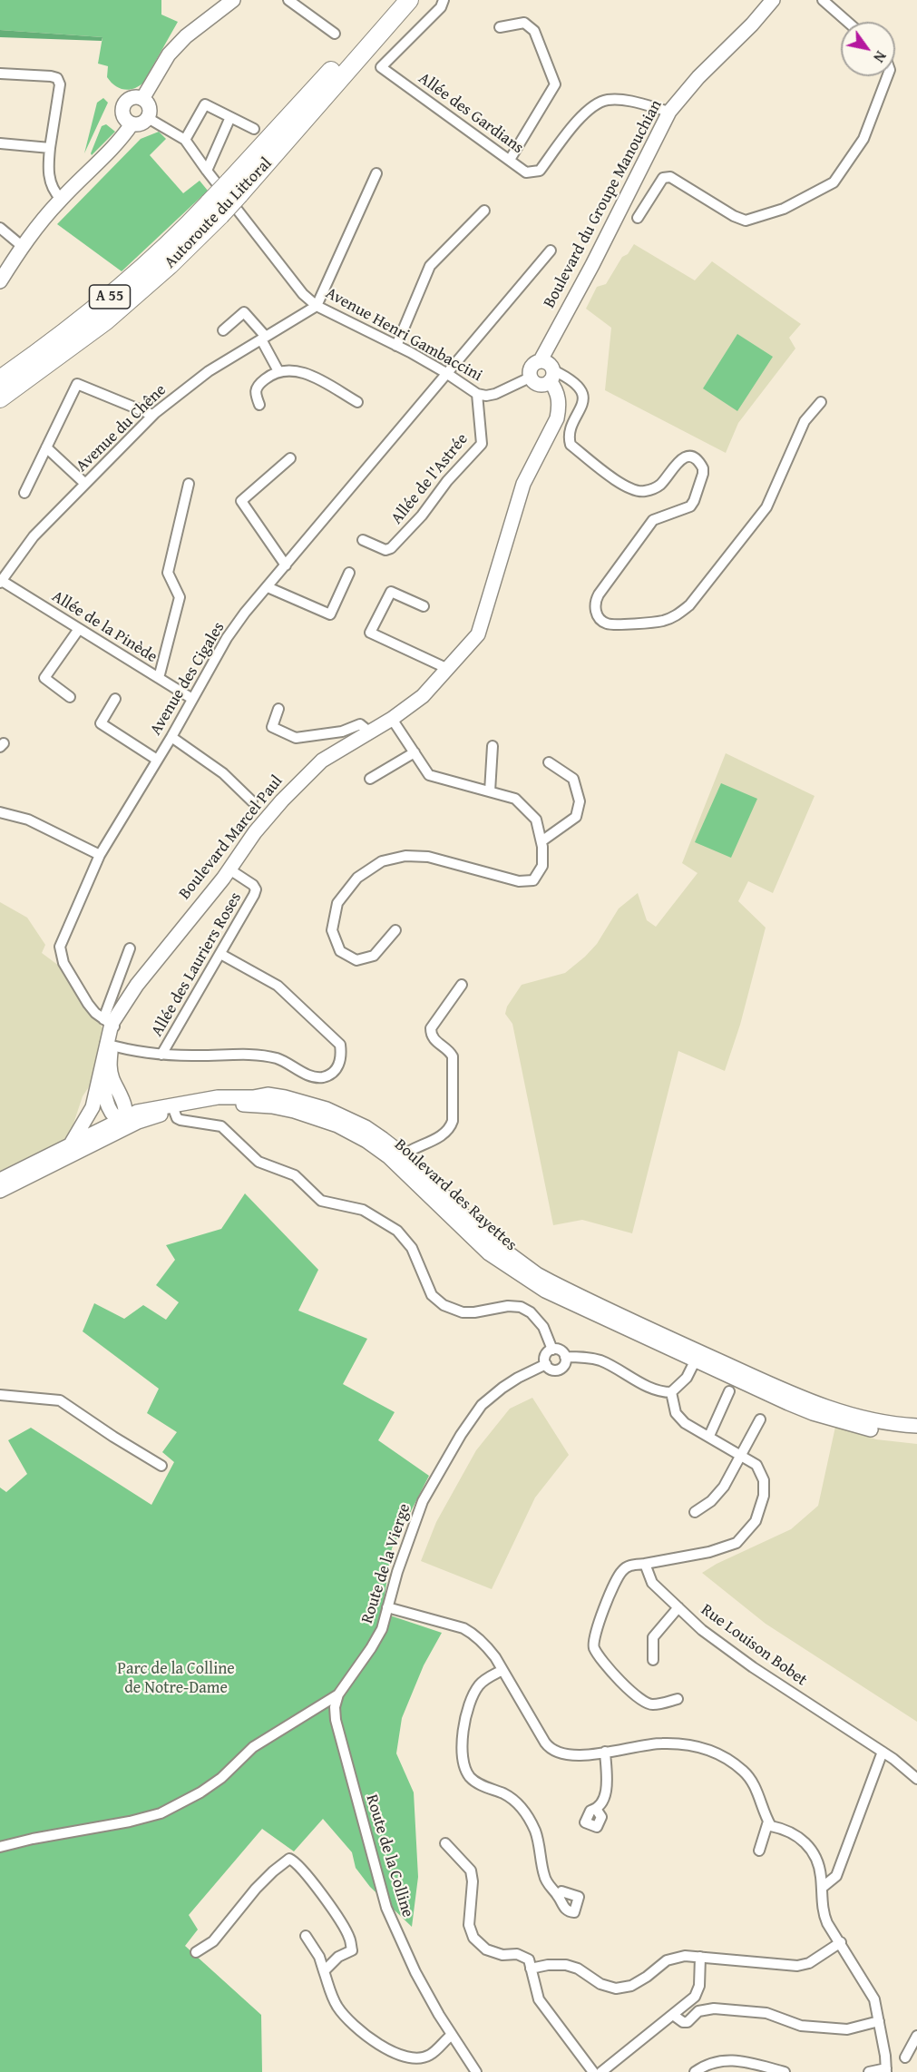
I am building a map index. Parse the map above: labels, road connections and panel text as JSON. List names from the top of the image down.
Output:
{
  "streets": {
    "highway": ["Autoroute du Littoral", "A 55"],
    "main road": ["Boulevard du Groupe Manouchian", "Boulevard Marcel Paul", "Boulevard des Rayettes"],
    "street": [
      "Allée des Gardians",
      "Avenue Henri Gambaccini",
      "Avenue du Chêne",
      "Allée de l'Astrée",
      "Allée de la Pinède",
      "Avenue des Cigales",
      "Allée des Lauriers Roses",
      "Route de la Vierge",
      "Rue Louison Bobet",
      "Route de la Colline"
    ]
  },
  "crossings": [
    ["Allée des Gardians", "Boulevard du Groupe Manouchian"],
    ["Boulevard du Groupe Manouchian", "Avenue Henri Gambaccini"],
    ["Boulevard du Groupe Manouchian", "Boulevard Marcel Paul"],
    ["Autoroute du Littoral", "A 55"],
    ["Avenue Henri Gambaccini", "Avenue du Chêne"],
    ["Avenue Henri Gambaccini", "Allée de l'Astrée"],
    ["Avenue Henri Gambaccini", "Avenue des Cigales"],
    ["Avenue Henri Gambaccini", "Boulevard Marcel Paul"],
    ["Avenue du Chêne", "Allée de la Pinède"],
    ["Allée de la Pinède", "Avenue des Cigales"],
    ["Avenue des Cigales", "Boulevard Marcel Paul"],
    ["Boulevard Marcel Paul", "Allée des Lauriers Roses"],
    ["Boulevard Marcel Paul", "Boulevard des Rayettes"],
    ["Route de la Vierge", "Route de la Colline"]
  ],
  "parks": ["Parc de la Colline de Notre-Dame"],
  "north": "bottom right"
}
